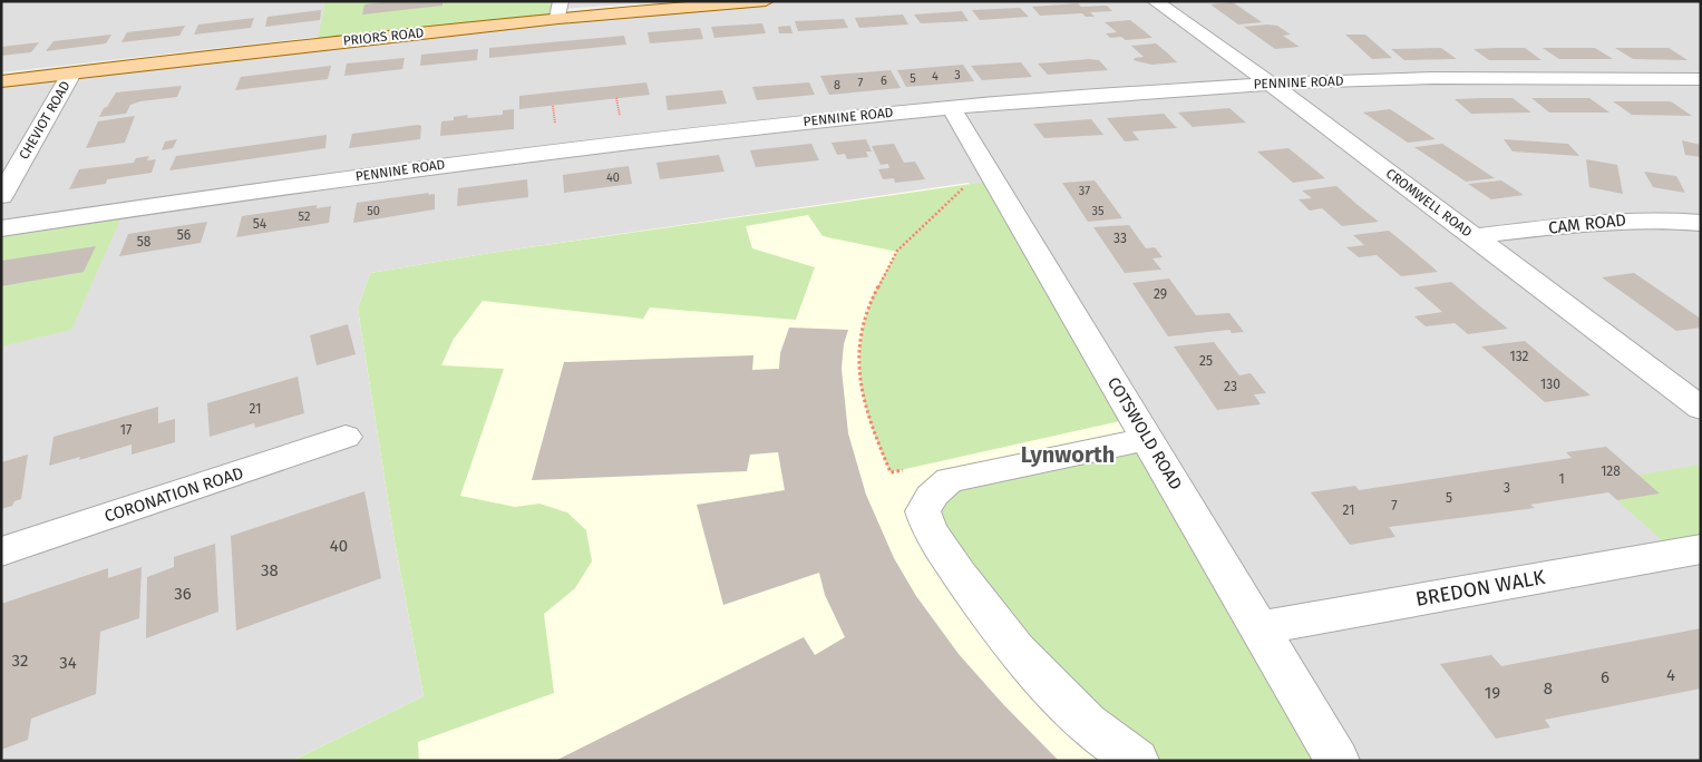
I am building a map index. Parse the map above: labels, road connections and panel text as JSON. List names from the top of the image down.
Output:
{
  "streets": {
    "main road": ["PRIORS ROAD"],
    "street": [
      "PENNINE ROAD",
      "CHEVIOT ROAD",
      "CROMWELL ROAD",
      "CAM ROAD",
      "COTSWOLD ROAD",
      "CORONATION ROAD",
      "BREDON WALK"
    ]
  },
  "crossings": [
    ["PRIORS ROAD", "CHEVIOT ROAD"],
    ["PENNINE ROAD", "CROMWELL ROAD"],
    ["PENNINE ROAD", "COTSWOLD ROAD"],
    ["CROMWELL ROAD", "CAM ROAD"],
    ["COTSWOLD ROAD", "BREDON WALK"]
  ],
  "districts": ["Lynworth"],
  "house_numbers": [
    "3",
    "4",
    "5",
    "6",
    "7",
    "8",
    "40",
    "37",
    "50",
    "35",
    "52",
    "54",
    "56",
    "33",
    "58",
    "29",
    "132",
    "25",
    "130",
    "23",
    "21",
    "17",
    "128",
    "1",
    "3",
    "5",
    "7",
    "21",
    "40",
    "38",
    "36",
    "32",
    "34",
    "4",
    "6",
    "8",
    "19"
  ]
}
